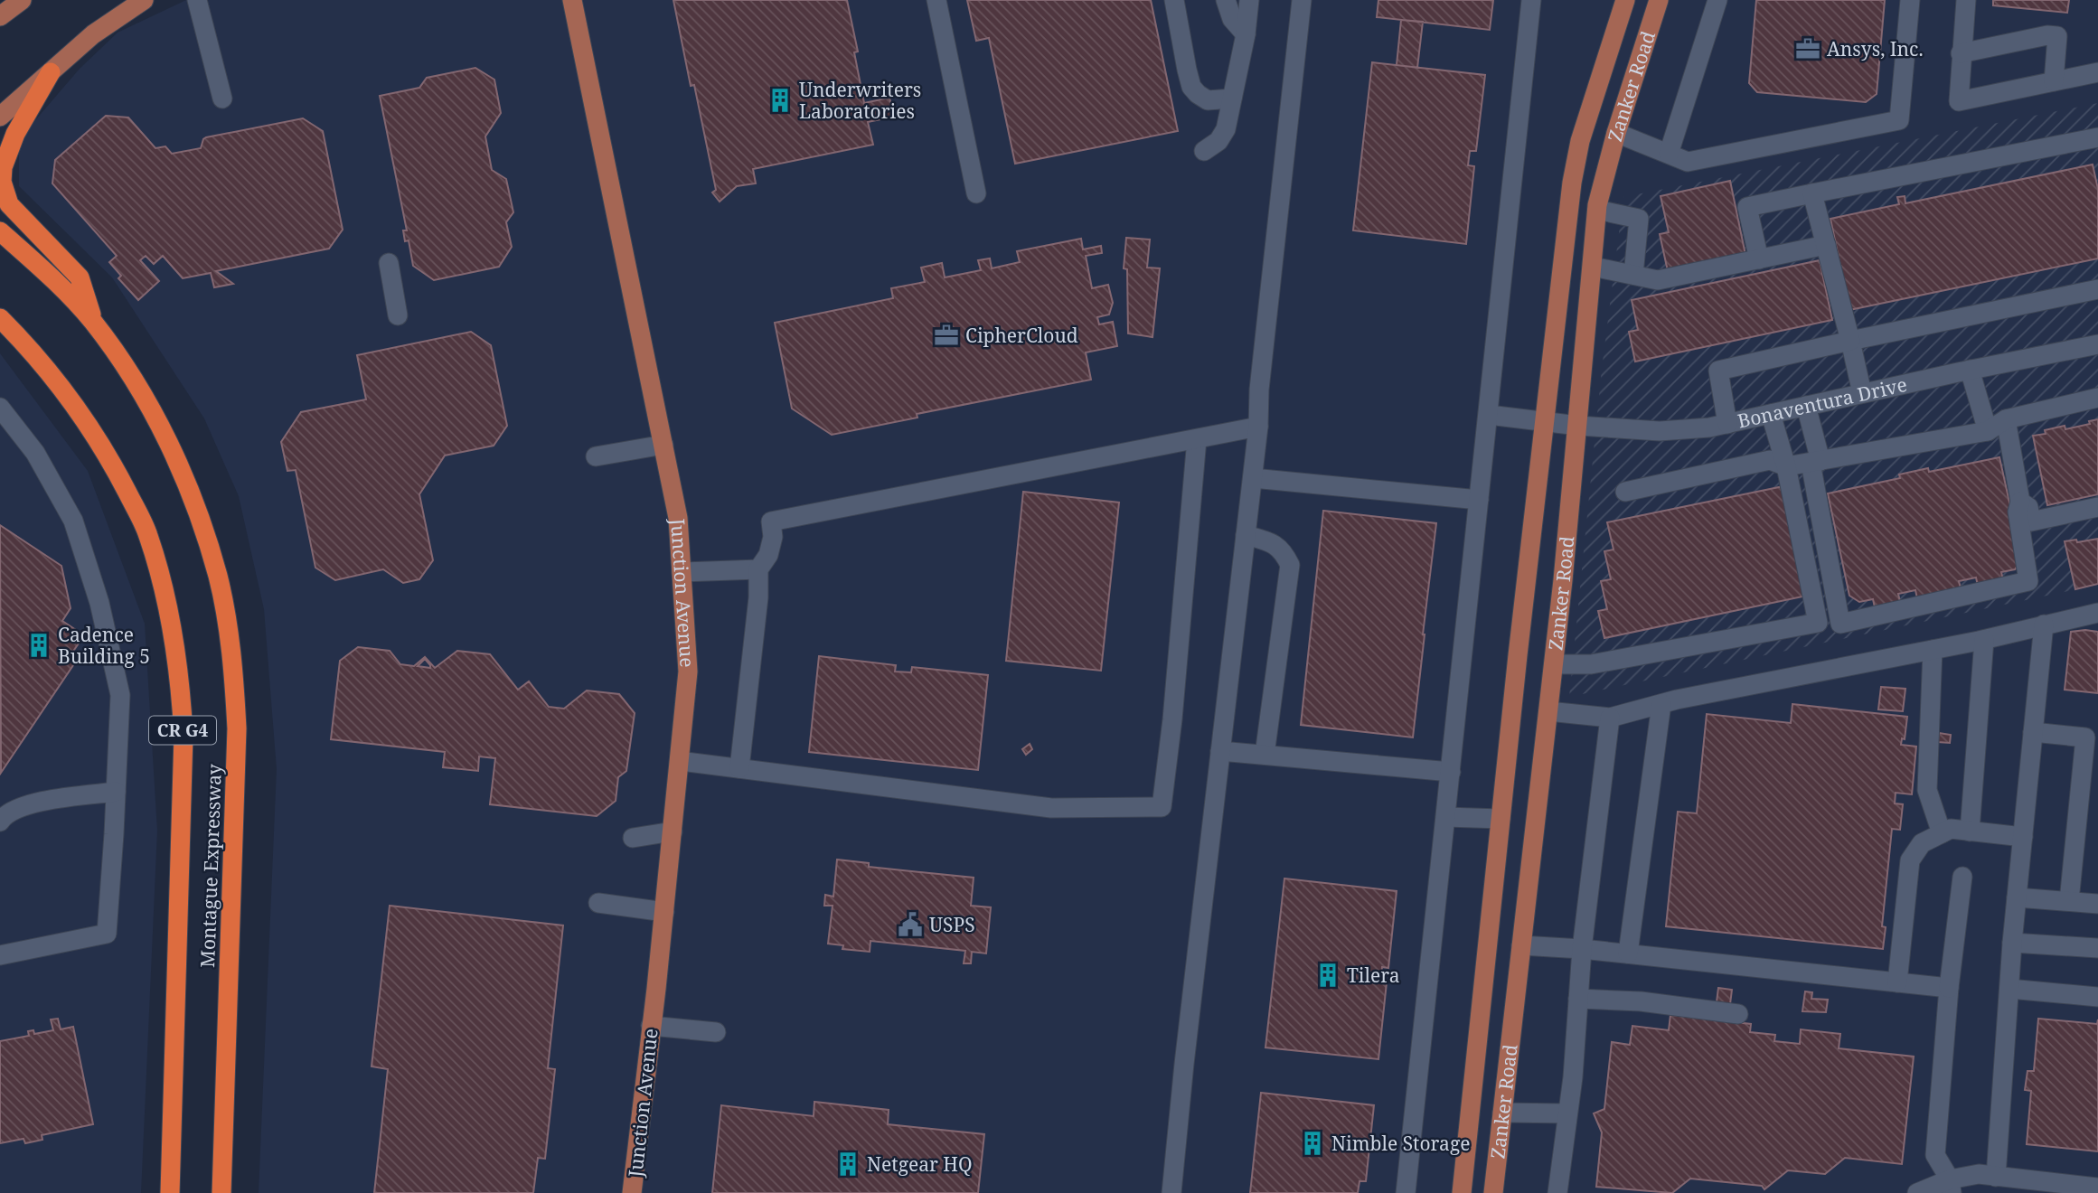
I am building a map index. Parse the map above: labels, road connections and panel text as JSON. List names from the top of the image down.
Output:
{
  "streets": {
    "highway": ["CR G4", "Montague Expressway"],
    "main road": ["Zanker Road", "Junction Avenue"],
    "street": ["Bonaventura Drive"]
  },
  "crossings": [
    ["Zanker Road", "Bonaventura Drive"]
  ],
  "places": {
    "office": ["Ansys, Inc.", "CipherCloud"],
    "building": [
      "Underwriters Laboratories",
      "Cadence Building 5",
      "Tilera",
      "Nimble Storage",
      "Netgear HQ"
    ],
    "public building": ["USPS"]
  }
}
